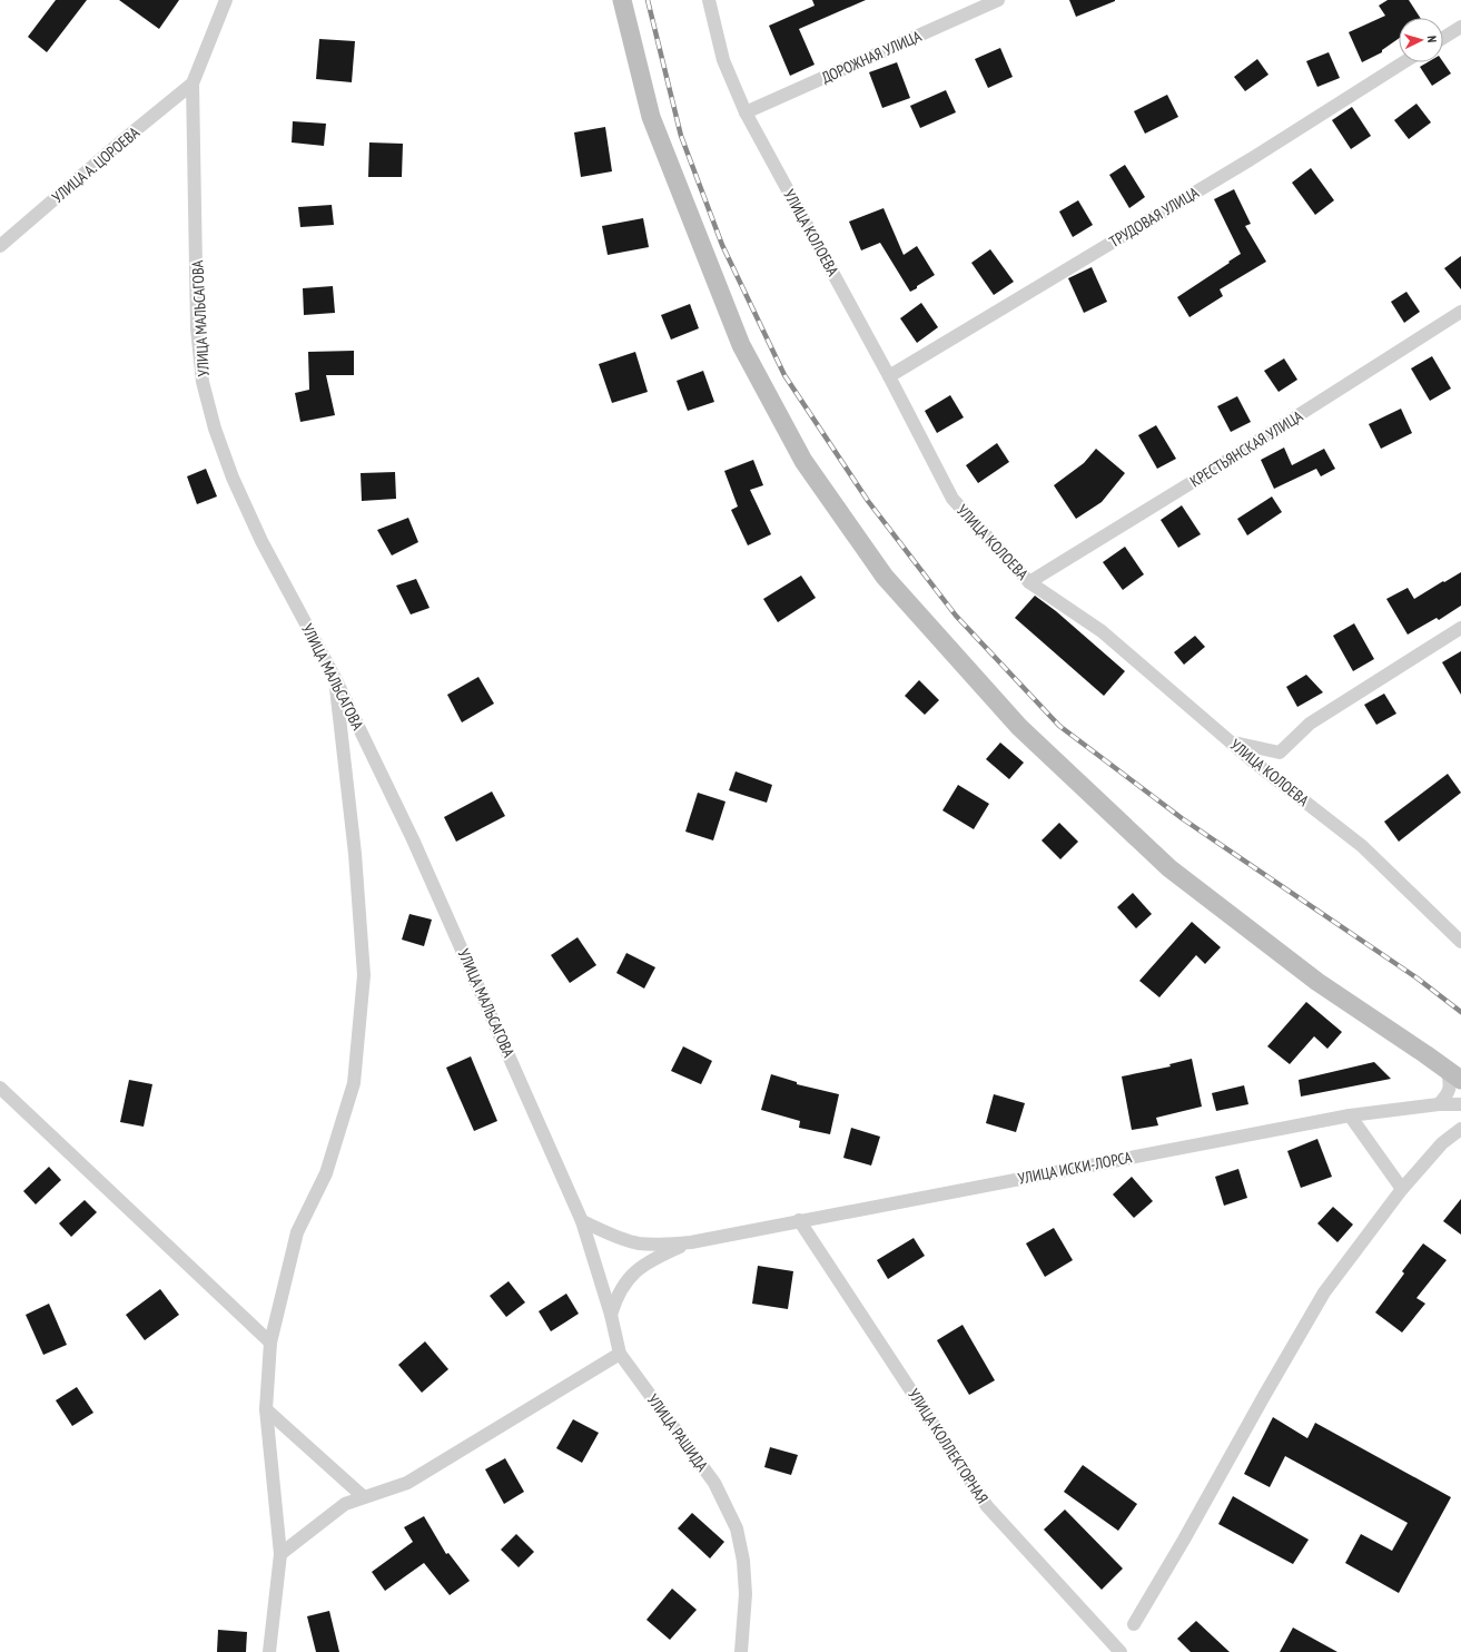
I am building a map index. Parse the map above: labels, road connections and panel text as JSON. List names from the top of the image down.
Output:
{
  "streets": {
    "street": [
      "ДОРОЖНАЯ УЛИЦА",
      "УЛИЦА А. ЦОРОЕВА",
      "ТРУДОВАЯ УЛИЦА",
      "УЛИЦА КОЛОЕВА",
      "УЛИЦА МАЛЬСАГОВА",
      "КРЕСТЬЯНСКАЯ УЛИЦА",
      "УЛИЦА ИСКИ-ЛОРСА",
      "УЛИЦА РАШИДА",
      "УЛИЦА КОЛЛЕКТОРНАЯ"
    ]
  },
  "crossings": [
    ["ДОРОЖНАЯ УЛИЦА", "УЛИЦА КОЛОЕВА"],
    ["УЛИЦА А. ЦОРОЕВА", "УЛИЦА МАЛЬСАГОВА"],
    ["ТРУДОВАЯ УЛИЦА", "УЛИЦА КОЛОЕВА"],
    ["УЛИЦА КОЛОЕВА", "КРЕСТЬЯНСКАЯ УЛИЦА"],
    ["УЛИЦА МАЛЬСАГОВА", "УЛИЦА РАШИДА"],
    ["УЛИЦА ИСКИ-ЛОРСА", "УЛИЦА КОЛЛЕКТОРНАЯ"]
  ],
  "north": "right"
}
